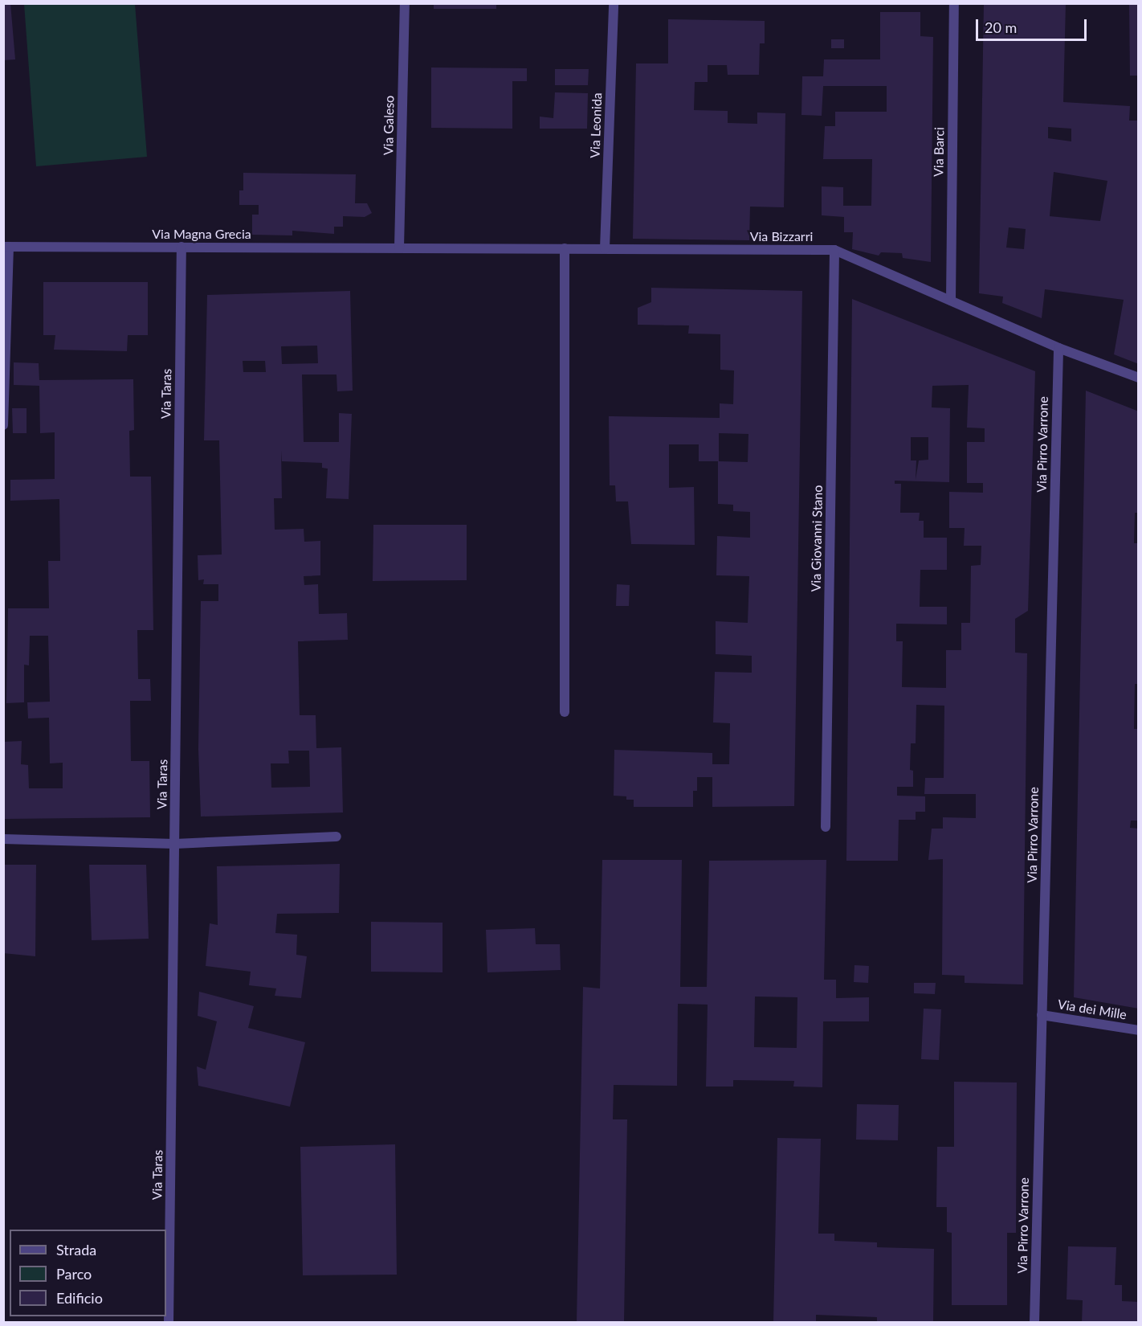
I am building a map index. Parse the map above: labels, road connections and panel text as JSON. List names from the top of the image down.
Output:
{
  "streets": {
    "street": [
      "Via Galeso",
      "Via Leonida",
      "Via Barci",
      "Via Magna Grecia",
      "Via Bizzarri",
      "Via Taras",
      "Via Pirro Varrone",
      "Via Giovanni Stano",
      "Via dei Mille"
    ]
  },
  "crossings": [
    ["Via Galeso", "Via Magna Grecia"],
    ["Via Galeso", "Via Bizzarri"],
    ["Via Leonida", "Via Bizzarri"],
    ["Via Barci", "Via Bizzarri"],
    ["Via Magna Grecia", "Via Bizzarri"],
    ["Via Magna Grecia", "Via Taras"],
    ["Via Bizzarri", "Via Pirro Varrone"],
    ["Via Bizzarri", "Via Giovanni Stano"],
    ["Via Pirro Varrone", "Via dei Mille"]
  ],
  "legend": ["Strada", "Parco", "Edificio"],
  "scale_bar": "20 m"
}
